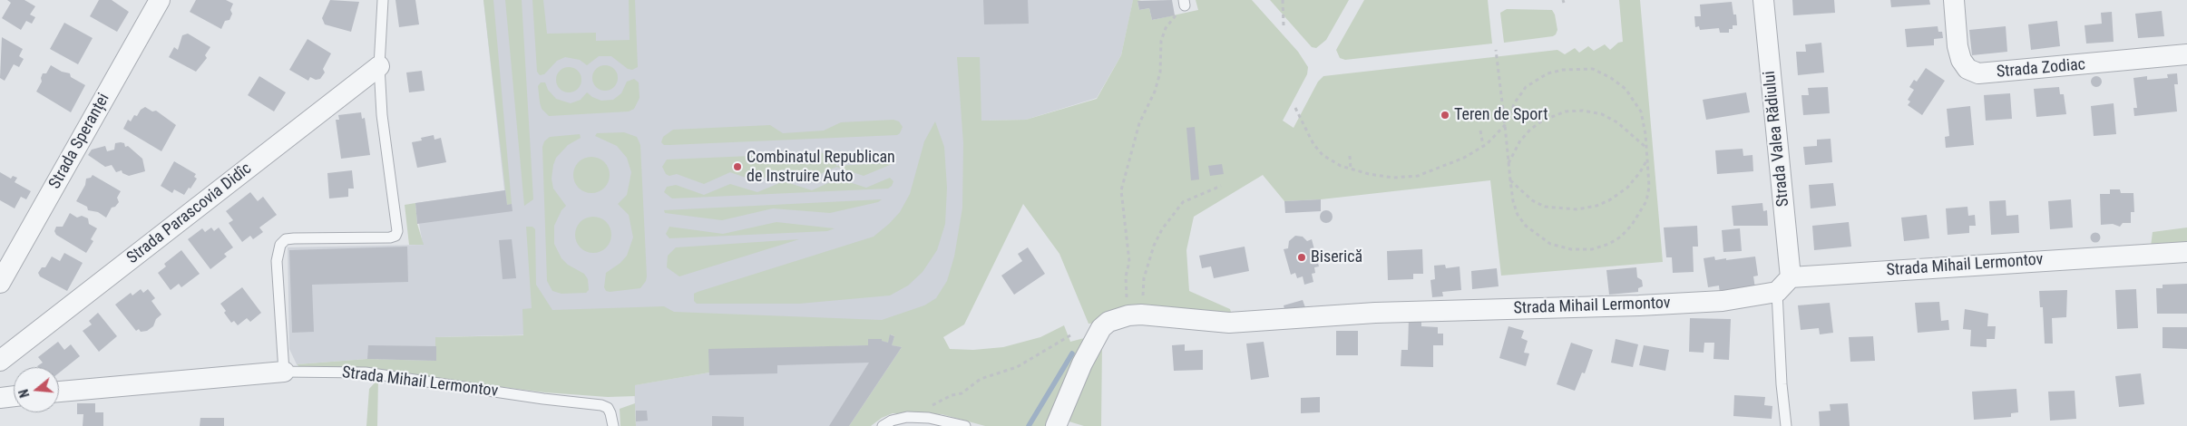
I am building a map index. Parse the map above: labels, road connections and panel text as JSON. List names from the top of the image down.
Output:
{
  "streets": {
    "street": [
      "Strada Zodiac",
      "Strada Valea Rădiului",
      "Strada Speranței",
      "Strada Parascovia Didîc",
      "Strada Mihail Lermontov"
    ]
  },
  "crossings": [
    ["Strada Valea Rădiului", "Strada Mihail Lermontov"]
  ],
  "places": ["Teren de Sport", "Combinatul Republican de Instruire Auto", "Biserică"],
  "north": "left"
}
